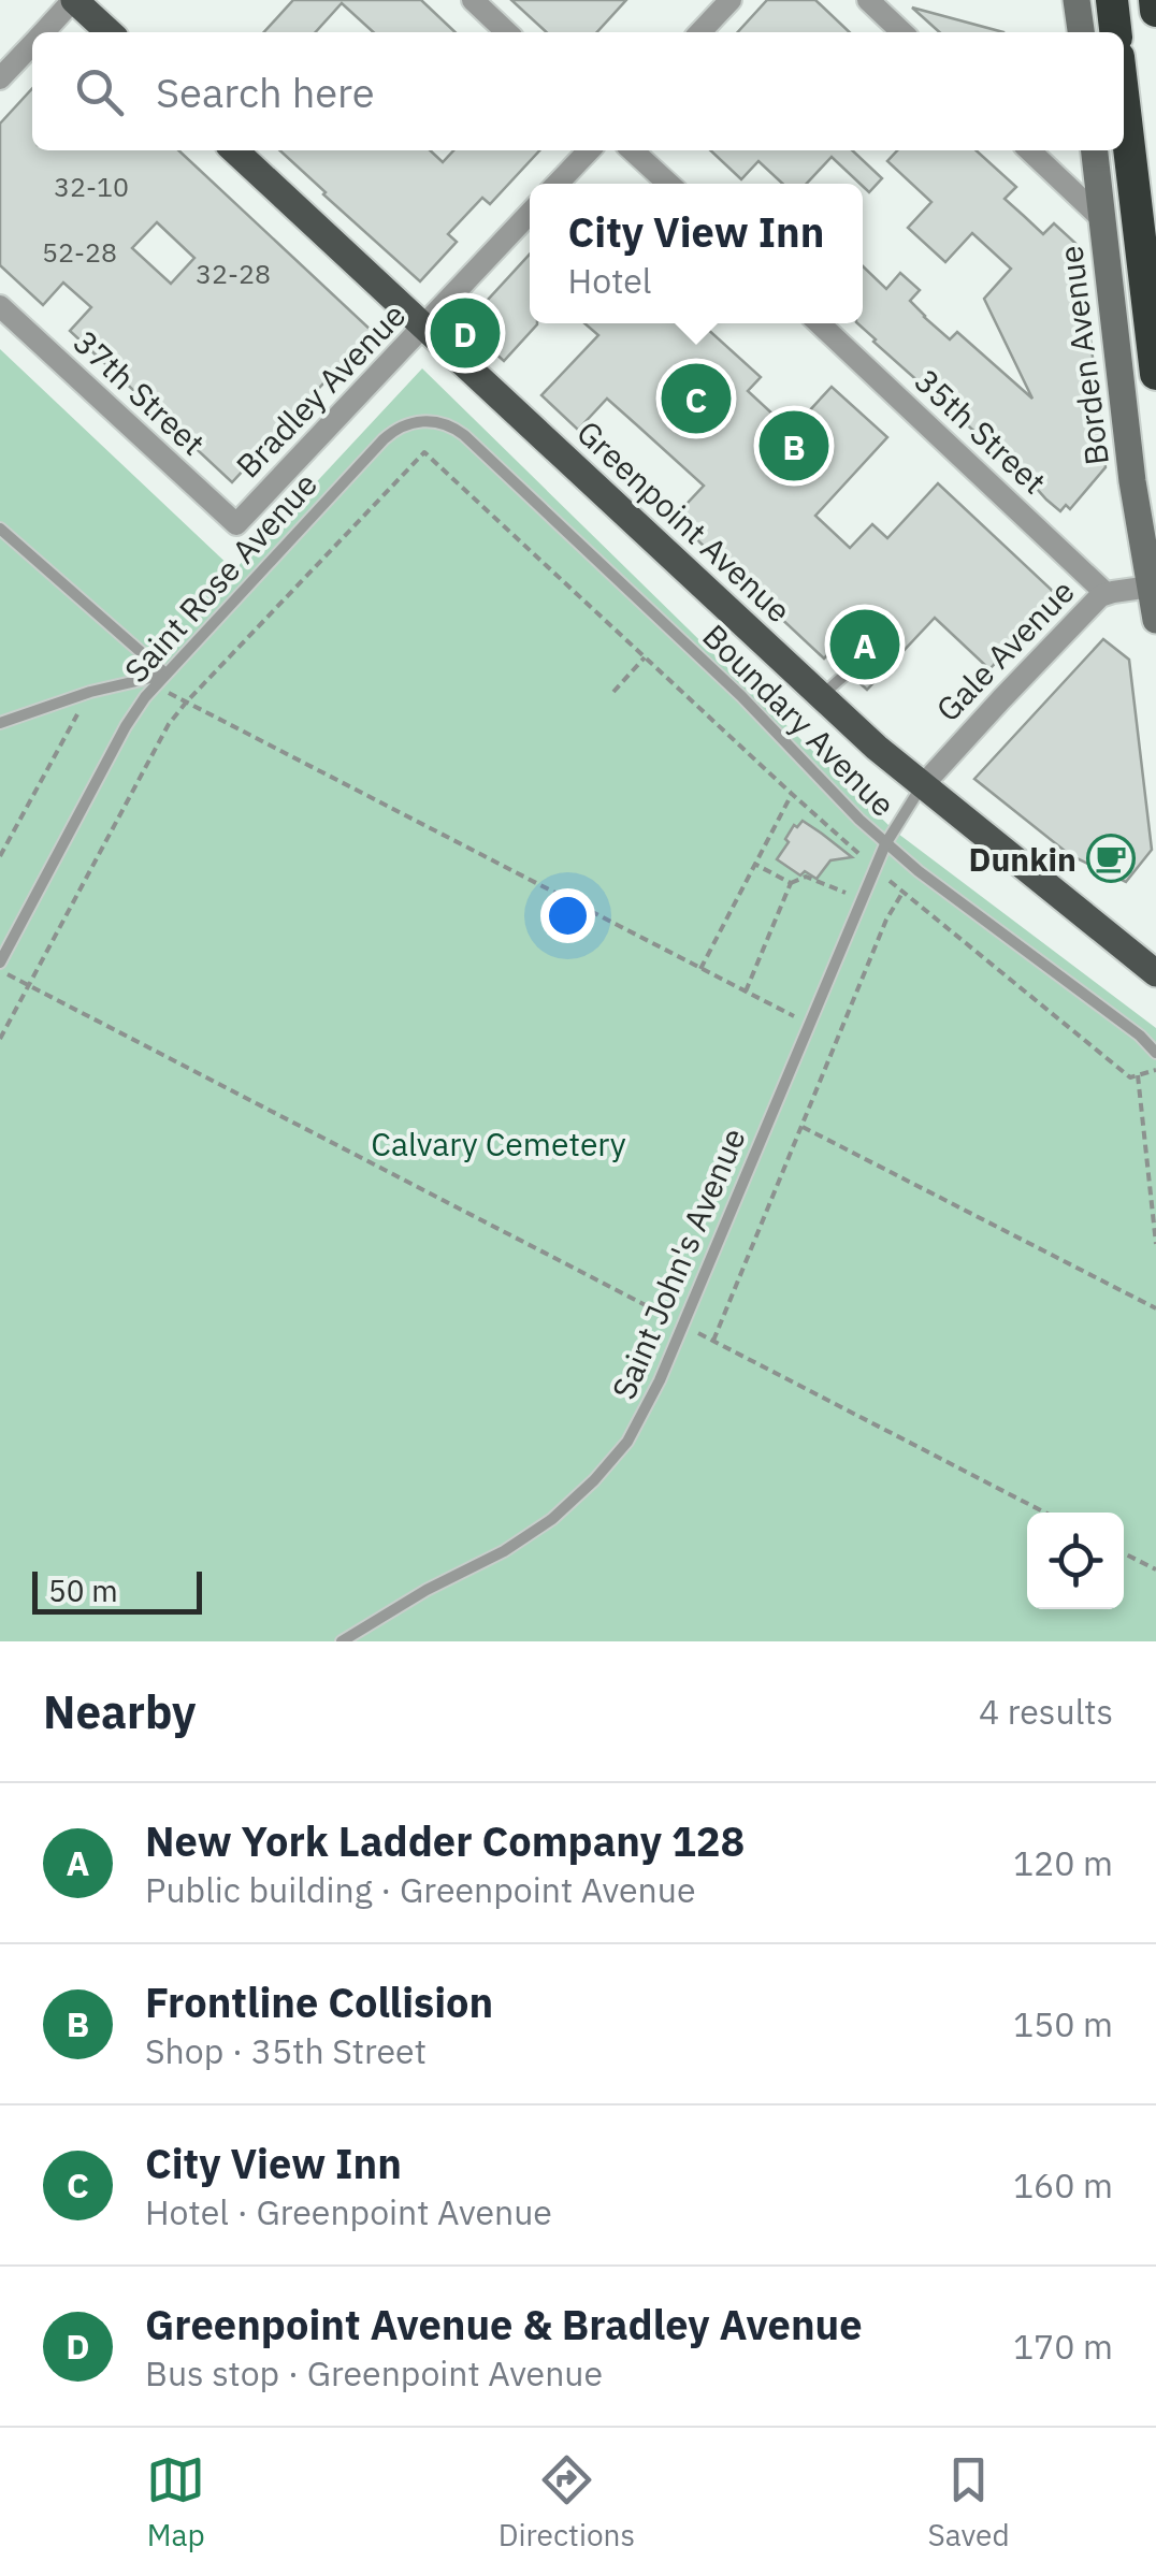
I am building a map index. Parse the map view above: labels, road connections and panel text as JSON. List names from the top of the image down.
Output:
{
  "streets": {
    "main road": ["Borden Avenue", "Greenpoint Avenue"],
    "street": [
      "Bradley Avenue",
      "37th Street",
      "35th Street",
      "Gale Avenue"
    ],
    "lane": ["Saint Rose Avenue", "Boundary Avenue", "Saint John's Avenue"]
  },
  "crossings": [
    ["Borden Avenue", "Gale Avenue"],
    ["Bradley Avenue", "37th Street"],
    ["Bradley Avenue", "Greenpoint Avenue"],
    ["35th Street", "Gale Avenue"],
    ["Greenpoint Avenue", "Gale Avenue"],
    ["Greenpoint Avenue", "Saint John's Avenue"],
    ["Saint Rose Avenue", "Boundary Avenue"],
    ["Gale Avenue", "Saint John's Avenue"],
    ["Boundary Avenue", "Saint John's Avenue"]
  ],
  "parks": ["Calvary Cemetery"],
  "places": {
    "cafe": ["Dunkin"]
  },
  "house_numbers": ["32-10", "52-28", "32-28"],
  "scale_bar": "50 m",
  "page": {
    "search": "Search here",
    "popup": ["City View Inn", "Hotel"],
    "pins": [
      "D",
      "C",
      "B",
      "A"
    ],
    "scale": "50 m",
    "heading": ["Nearby", "4 results"],
    "list": [
      {
        "mark": "A",
        "name": "New York Ladder Company 128",
        "note": "Public building · Greenpoint Avenue",
        "value": "120 m"
      },
      {
        "mark": "B",
        "name": "Frontline Collision",
        "note": "Shop · 35th Street",
        "value": "150 m"
      },
      {
        "mark": "C",
        "name": "City View Inn",
        "note": "Hotel · Greenpoint Avenue",
        "value": "160 m"
      },
      {
        "mark": "D",
        "name": "Greenpoint Avenue & Bradley Avenue",
        "note": "Bus stop · Greenpoint Avenue",
        "value": "170 m"
      }
    ],
    "nav": ["Map", "Directions", "Saved"]
  }
}
